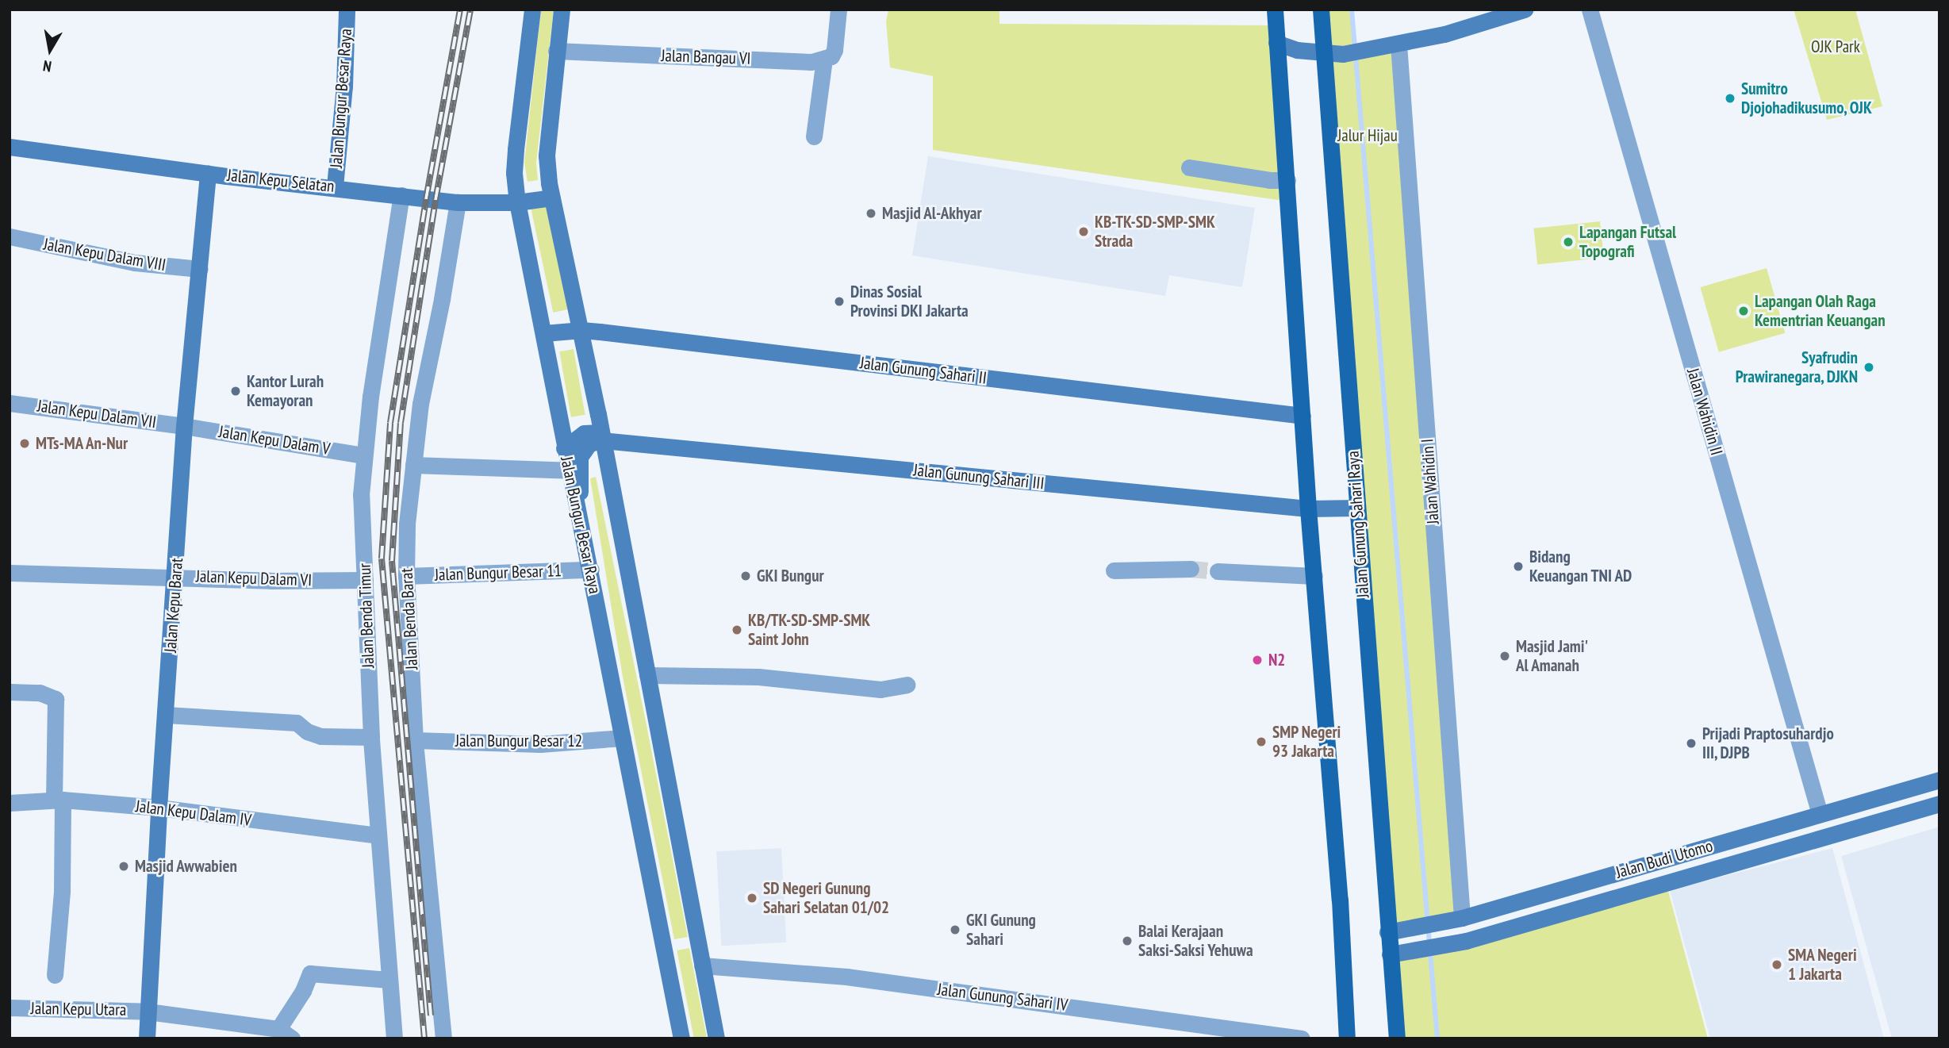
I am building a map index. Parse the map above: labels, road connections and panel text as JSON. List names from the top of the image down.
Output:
{
  "streets": {
    "main road": ["Jalan Gunung Sahari Raya"],
    "street": [
      "Jalan Bangau VI",
      "Jalan Bungur Besar Raya",
      "Jalan Kepu Selatan",
      "Jalan Kepu Dalam VIII",
      "Jalan Gunung Sahari II",
      "Jalan Wahidin II",
      "Jalan Kepu Dalam VII",
      "Jalan Kepu Dalam V",
      "Jalan Gunung Sahari III",
      "Jalan Wahidin I",
      "Jalan Bungur Besar 11",
      "Jalan Kepu Dalam VI",
      "Jalan Kepu Barat",
      "Jalan Benda Timur",
      "Jalan Benda Barat",
      "Jalan Bungur Besar 12",
      "Jalan Kepu Dalam IV",
      "Jalan Budi Utomo",
      "Jalan Gunung Sahari IV",
      "Jalan Kepu Utara"
    ]
  },
  "crossings": [
    ["Jalan Bungur Besar Raya", "Jalan Kepu Selatan"],
    ["Jalan Bungur Besar Raya", "Jalan Gunung Sahari II"],
    ["Jalan Bungur Besar Raya", "Jalan Bungur Besar 11"],
    ["Jalan Bungur Besar Raya", "Jalan Bungur Besar 12"],
    ["Jalan Kepu Selatan", "Jalan Kepu Barat"],
    ["Jalan Kepu Selatan", "Jalan Benda Timur"],
    ["Jalan Kepu Selatan", "Jalan Benda Barat"],
    ["Jalan Kepu Dalam VIII", "Jalan Kepu Barat"],
    ["Jalan Wahidin II", "Jalan Budi Utomo"],
    ["Jalan Kepu Dalam VII", "Jalan Kepu Dalam V"],
    ["Jalan Kepu Dalam VII", "Jalan Kepu Barat"],
    ["Jalan Kepu Dalam V", "Jalan Kepu Barat"],
    ["Jalan Kepu Dalam V", "Jalan Benda Timur"],
    ["Jalan Gunung Sahari III", "Jalan Gunung Sahari Raya"],
    ["Jalan Wahidin I", "Jalan Budi Utomo"],
    ["Jalan Gunung Sahari Raya", "Jalan Budi Utomo"],
    ["Jalan Bungur Besar 11", "Jalan Benda Barat"],
    ["Jalan Kepu Dalam VI", "Jalan Kepu Barat"],
    ["Jalan Kepu Dalam VI", "Jalan Benda Timur"],
    ["Jalan Kepu Barat", "Jalan Kepu Dalam IV"],
    ["Jalan Kepu Barat", "Jalan Kepu Utara"],
    ["Jalan Benda Timur", "Jalan Kepu Dalam IV"],
    ["Jalan Benda Barat", "Jalan Bungur Besar 12"]
  ],
  "parks": ["OJK Park", "Jalur Hijau"],
  "places": [
    "Sumitro Djojohadikusumo, OJK",
    "Masjid Al-Akhyar",
    "KB-TK-SD-SMP-SMK Strada",
    "Lapangan Futsal Topografi",
    "Dinas Sosial Provinsi DKI Jakarta",
    "Lapangan Olah Raga Kementrian Keuangan",
    "Syafrudin Prawiranegara, DJKN",
    "Kantor Lurah Kemayoran",
    "MTs-MA An-Nur",
    "Bidang Keuangan TNI AD",
    "GKI Bungur",
    "KB/TK-SD-SMP-SMK Saint John",
    "Masjid Jami' Al Amanah",
    "N2",
    "SMP Negeri 93 Jakarta",
    "Prijadi Praptosuhardjo III, DJPB",
    "Masjid Awwabien",
    "SD Negeri Gunung Sahari Selatan 01/02",
    "GKI Gunung Sahari",
    "Balai Kerajaan Saksi-Saksi Yehuwa",
    "SMA Negeri 1 Jakarta"
  ],
  "north": "bottom"
}
